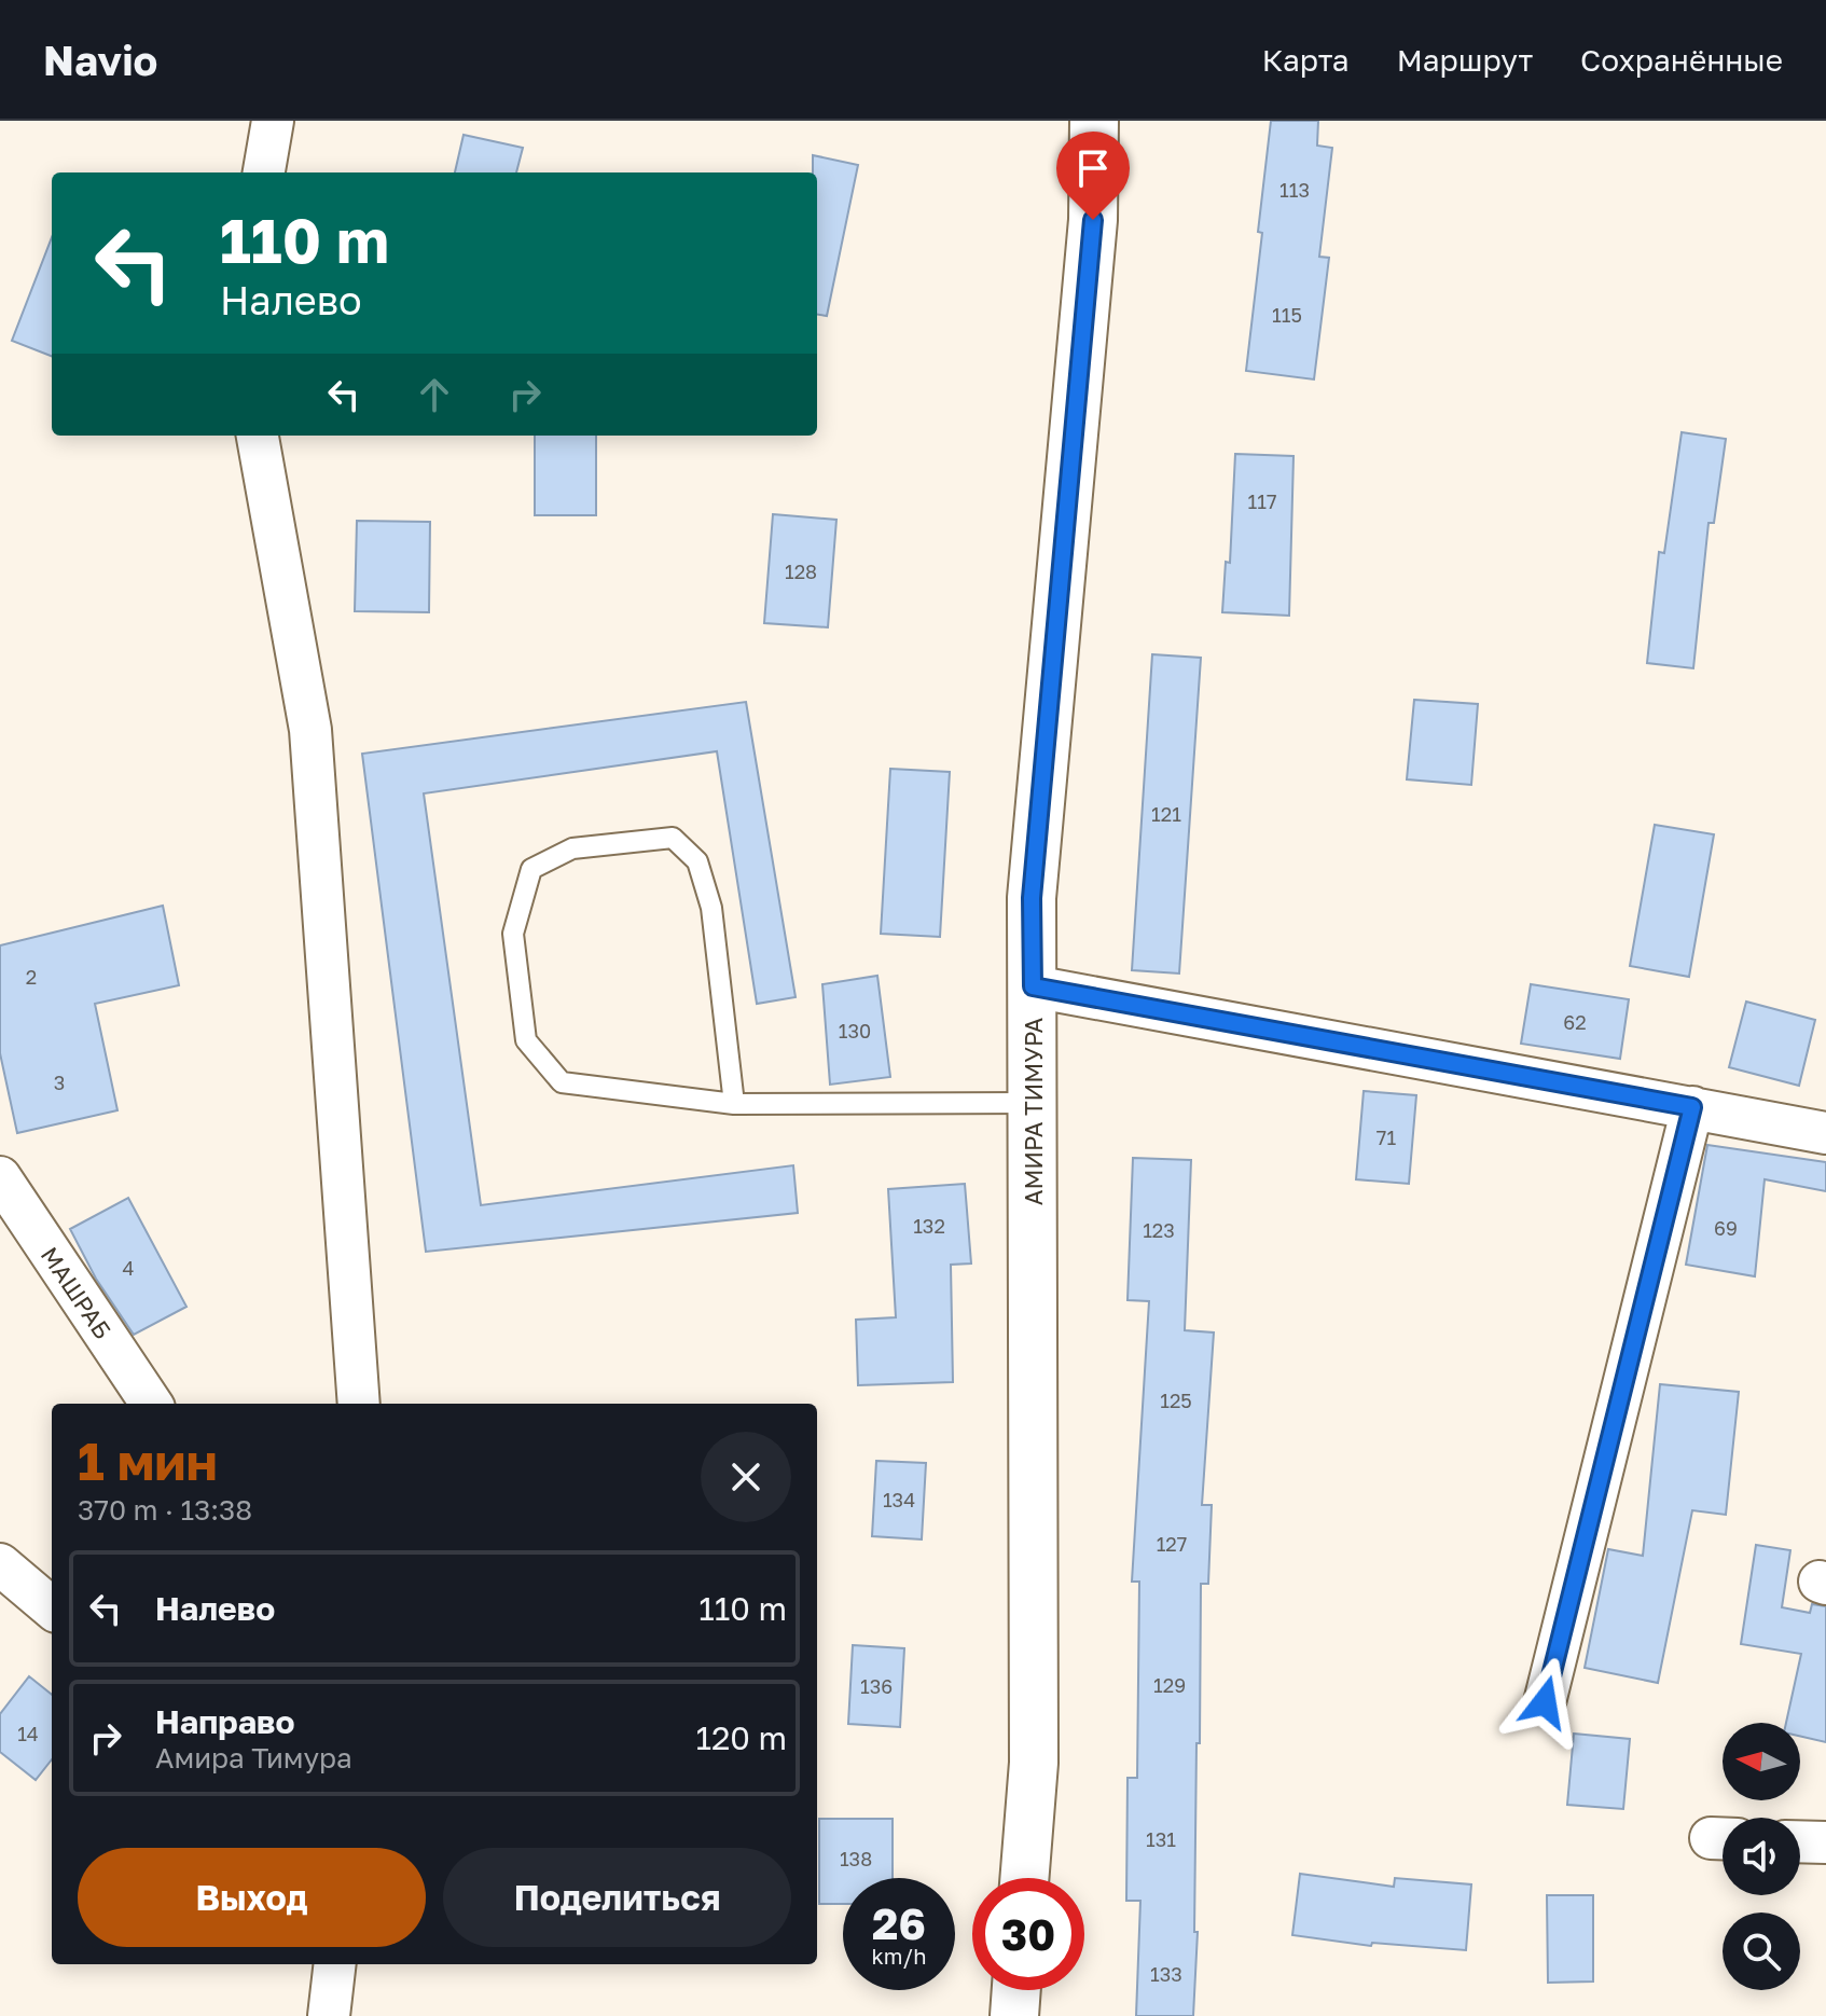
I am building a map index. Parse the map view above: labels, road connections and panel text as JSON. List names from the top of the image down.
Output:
{
  "streets": {
    "street": ["АМИРА ТИМУРА", "МАШРАБ"]
  },
  "house_numbers": [
    "113",
    "115",
    "117",
    "128",
    "121",
    "2",
    "62",
    "130",
    "3",
    "71",
    "132",
    "69",
    "123",
    "4",
    "125",
    "134",
    "127",
    "129",
    "136",
    "14",
    "131",
    "138",
    "133"
  ],
  "north": "left",
  "page": {
    "header": "Navio",
    "nav": ["Карта", "Маршрут", "Сохранённые"],
    "turn": ["110 m", "Налево"],
    "heading": ["1 мин", "370 m · 13:38"],
    "list": [
      {
        "name": "Налево",
        "value": "110 m"
      },
      {
        "name": "Направо",
        "note": "Амира Тимура",
        "value": "120 m"
      }
    ],
    "buttons": ["Выход", "Поделиться"],
    "speed": "26 km/h",
    "limit": "30"
  }
}
